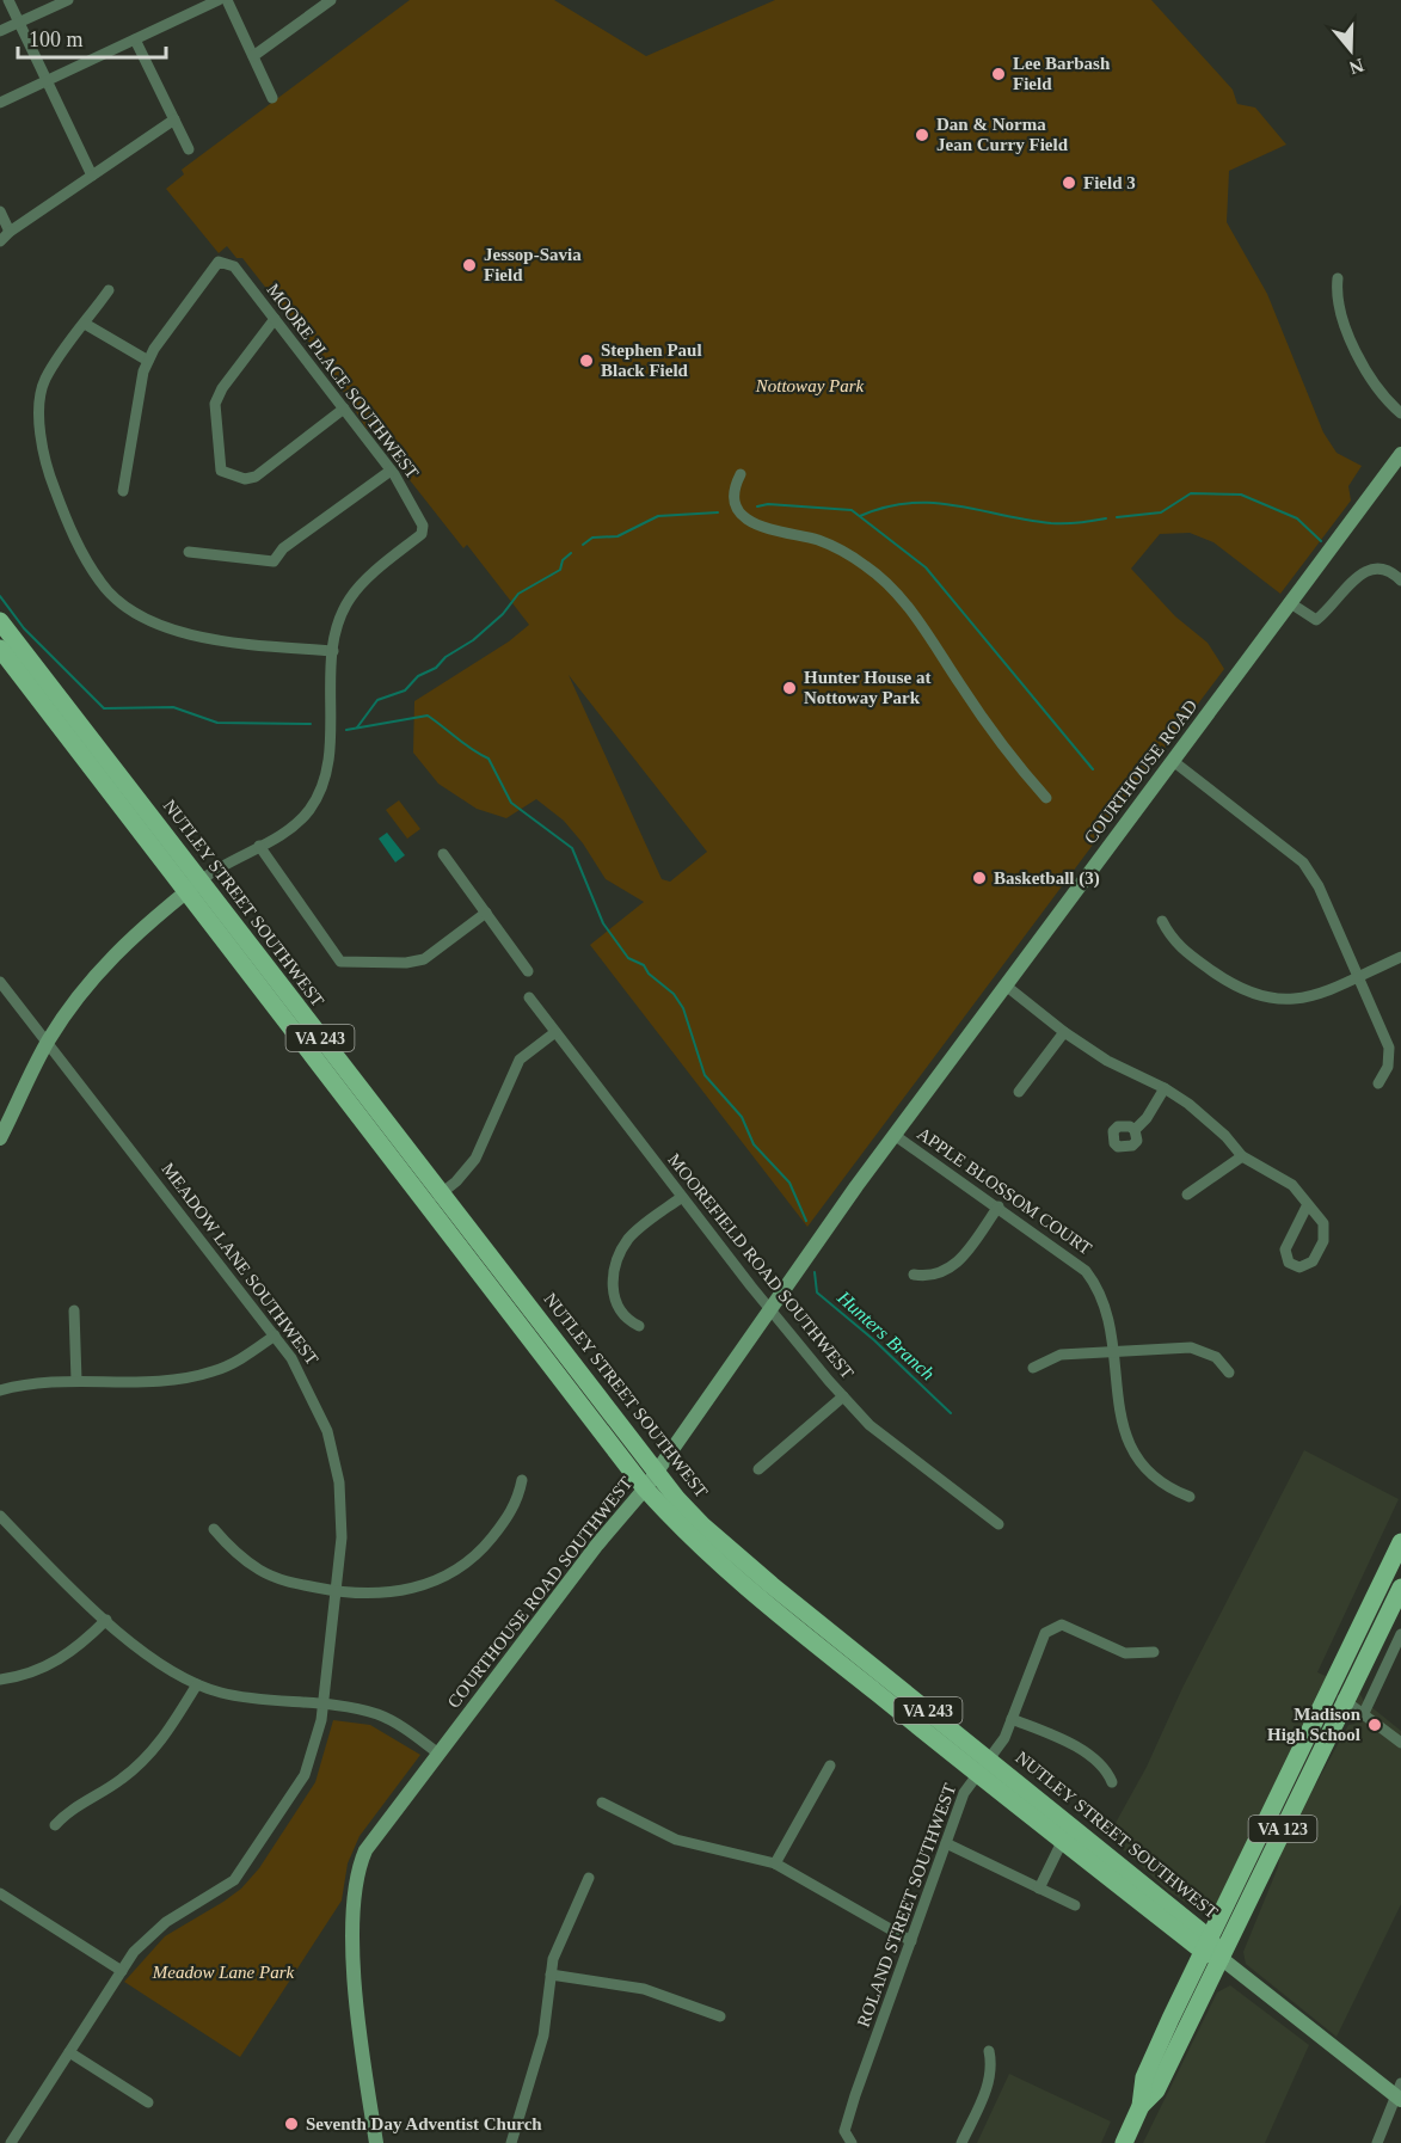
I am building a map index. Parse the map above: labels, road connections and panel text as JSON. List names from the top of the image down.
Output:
{
  "streets": {
    "main road": ["NUTLEY STREET SOUTHWEST", "VA 243", "VA 123"],
    "street": [
      "MOORE PLACE SOUTHWEST",
      "COURTHOUSE ROAD",
      "APPLE BLOSSOM COURT",
      "MEADOW LANE SOUTHWEST",
      "MOOREFIELD ROAD SOUTHWEST",
      "COURTHOUSE ROAD SOUTHWEST",
      "ROLAND STREET SOUTHWEST"
    ]
  },
  "crossings": [
    ["COURTHOUSE ROAD", "COURTHOUSE ROAD SOUTHWEST"],
    ["NUTLEY STREET SOUTHWEST", "COURTHOUSE ROAD SOUTHWEST"],
    ["NUTLEY STREET SOUTHWEST", "VA 123"],
    ["NUTLEY STREET SOUTHWEST", "ROLAND STREET SOUTHWEST"],
    ["APPLE BLOSSOM COURT", "COURTHOUSE ROAD SOUTHWEST"],
    ["MOOREFIELD ROAD SOUTHWEST", "COURTHOUSE ROAD SOUTHWEST"]
  ],
  "water": ["Hunters Branch"],
  "parks": ["Nottoway Park", "Meadow Lane Park"],
  "places": [
    "Lee Barbash Field",
    "Dan & Norma Jean Curry Field",
    "Field 3",
    "Jessop-Savia Field",
    "Stephen Paul Black Field",
    "Hunter House at Nottoway Park",
    "Basketball (3)",
    "Madison High School",
    "Seventh Day Adventist Church"
  ],
  "scale_bar": "100 m",
  "north": "bottom"
}
